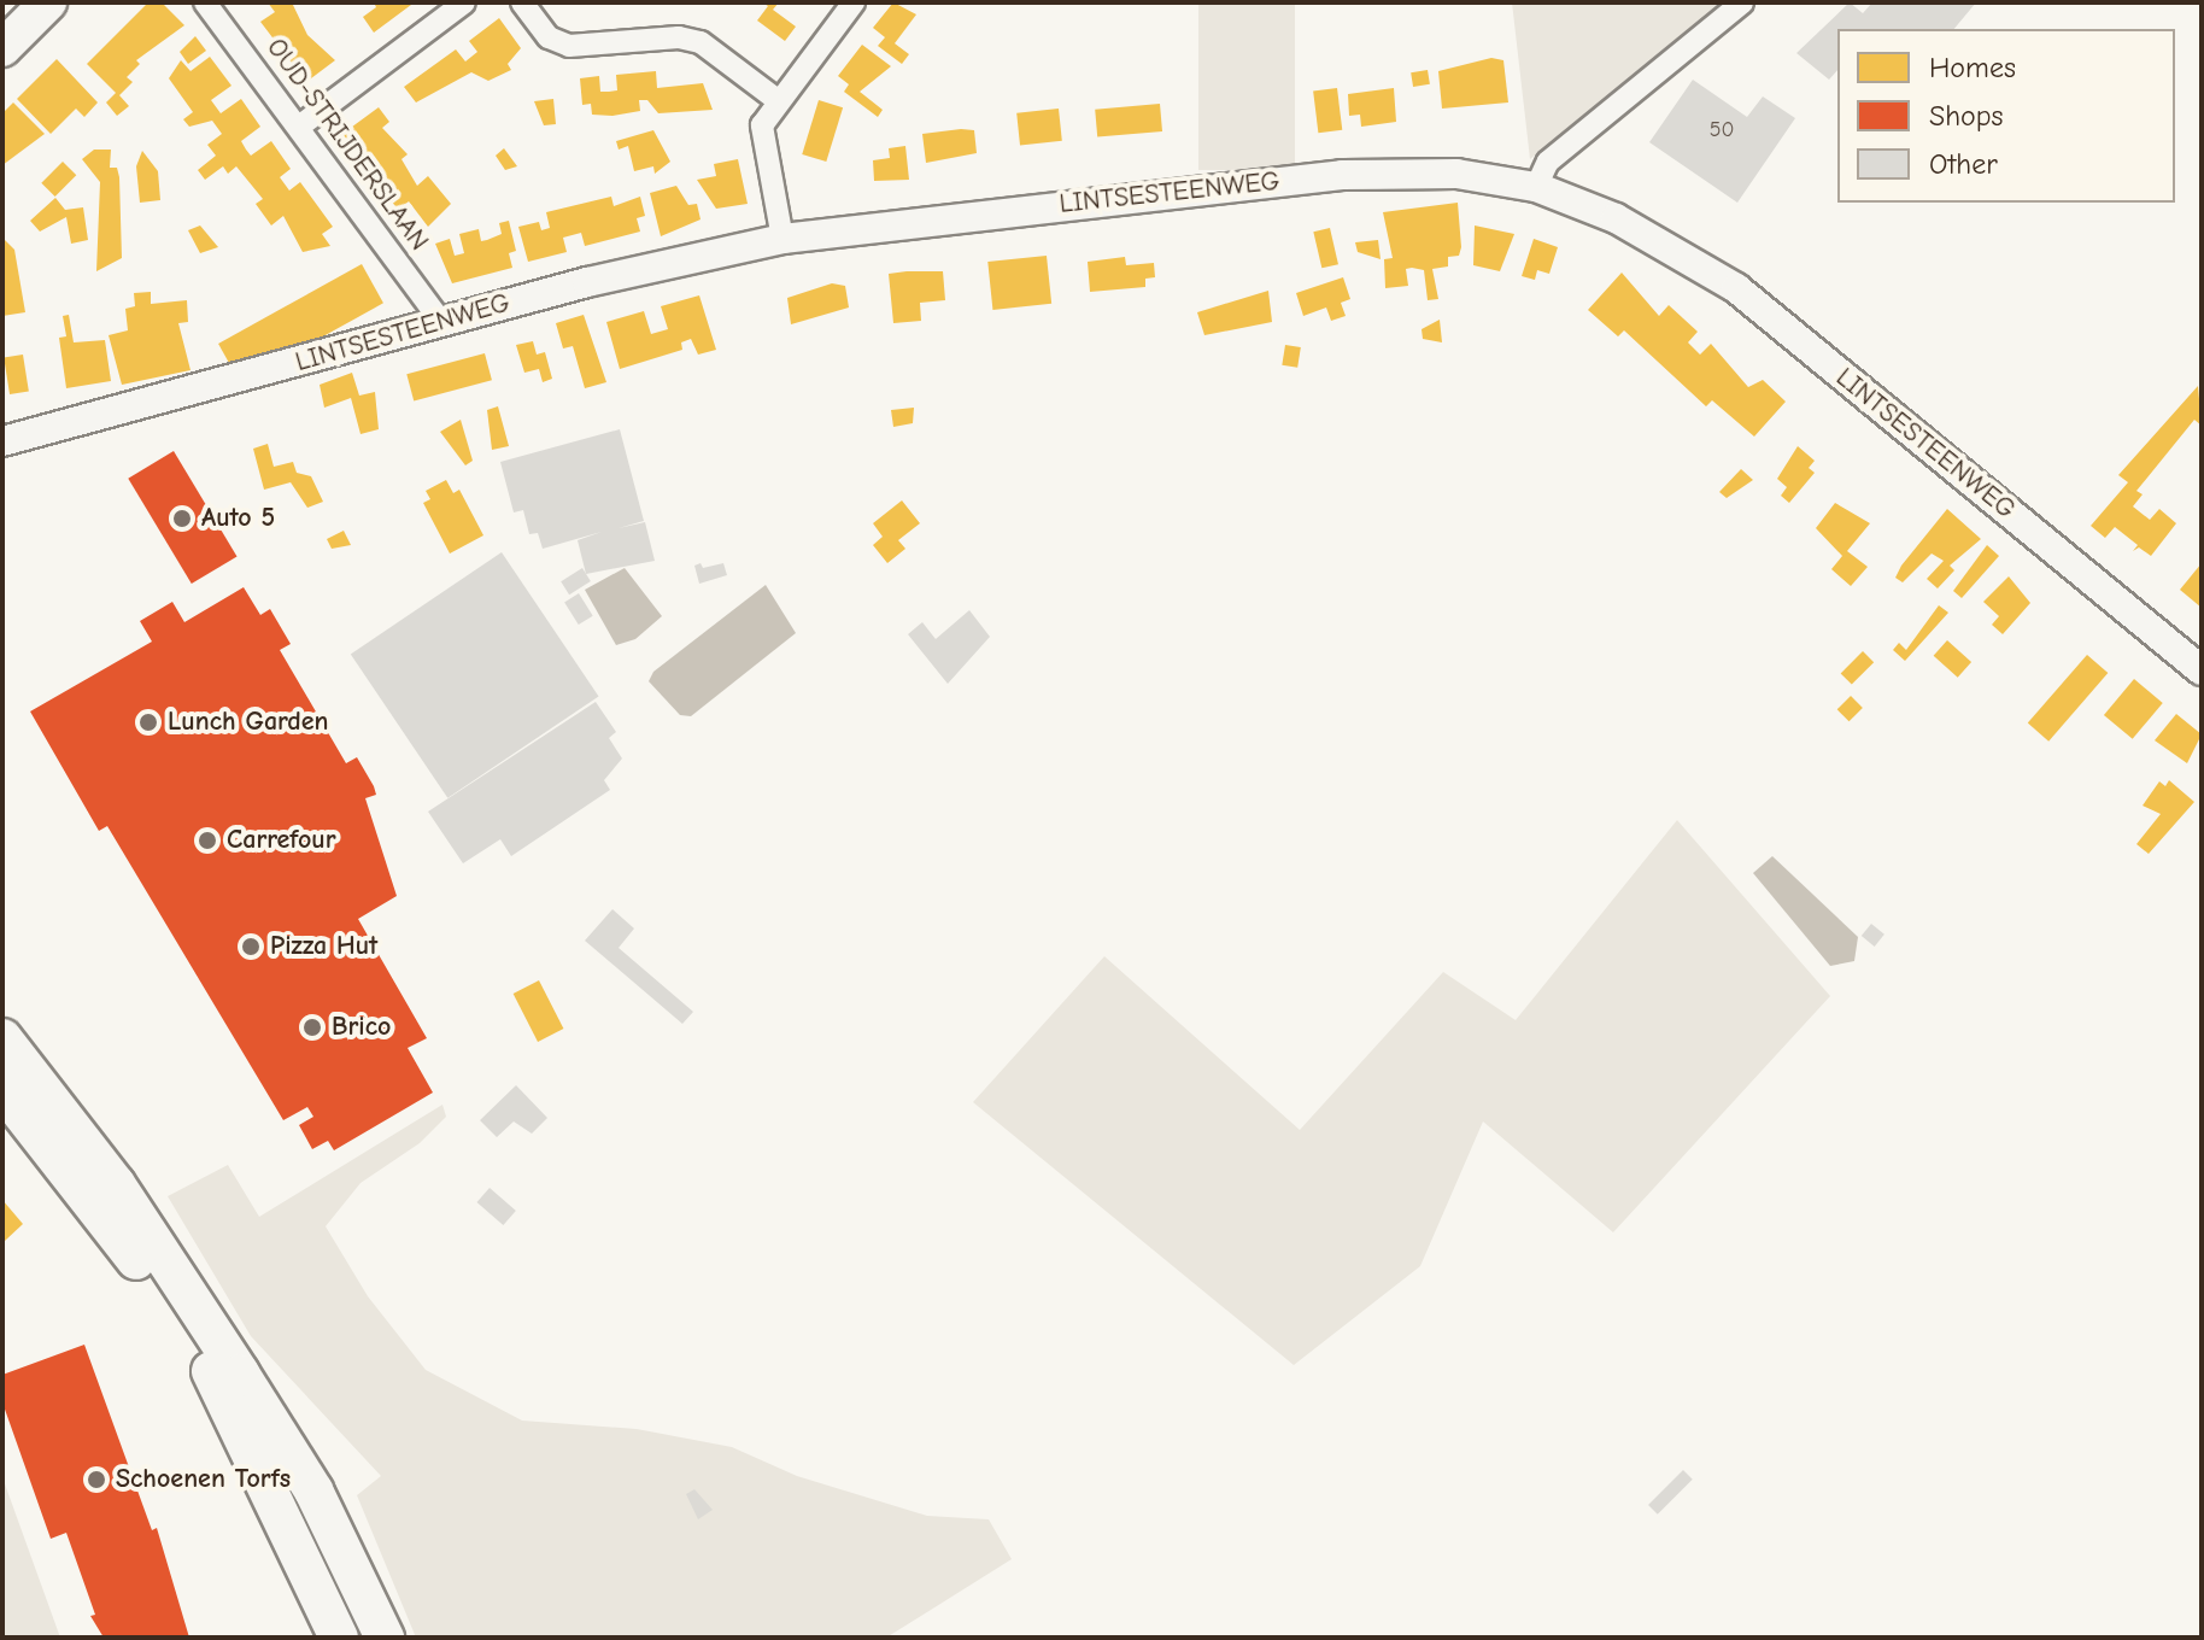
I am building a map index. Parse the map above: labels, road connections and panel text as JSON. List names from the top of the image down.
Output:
{
  "streets": {
    "street": ["OUD-STRIJDERSLAAN", "LINTSESTEENWEG"]
  },
  "crossings": [
    ["OUD-STRIJDERSLAAN", "LINTSESTEENWEG"]
  ],
  "places": [
    "Auto 5",
    "Lunch Garden",
    "Carrefour",
    "Pizza Hut",
    "Brico",
    "Schoenen Torfs"
  ],
  "house_numbers": ["50"],
  "legend": ["Homes", "Shops", "Other"]
}
